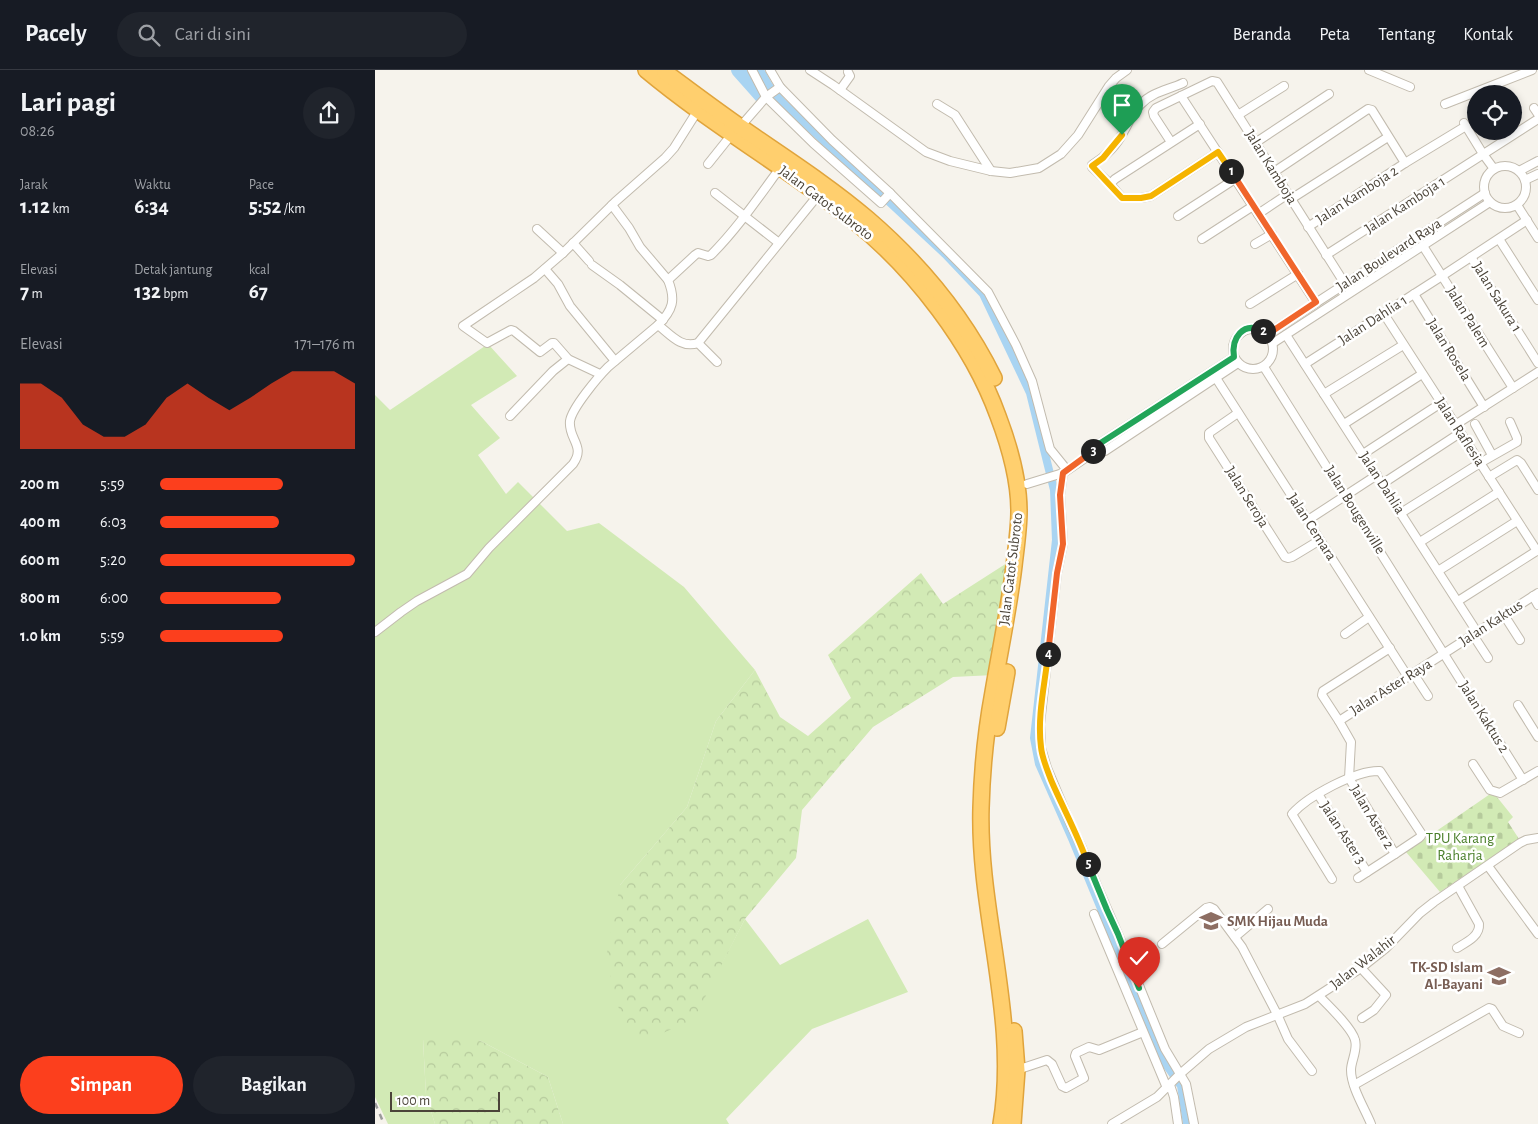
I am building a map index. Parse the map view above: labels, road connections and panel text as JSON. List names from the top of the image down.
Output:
{
  "streets": {
    "highway": ["Jalan Gatot Subroto"],
    "street": [
      "Jalan Kamboja",
      "Jalan Kamboja 2",
      "Jalan Kamboja 1",
      "Jalan Boulevard Raya",
      "Jalan Sakura 1",
      "Jalan Palem",
      "Jalan Dahlia 1",
      "Jalan Rosela",
      "Jalan Raflesia",
      "Jalan Dahlia",
      "Jalan Seroja",
      "Jalan Bougenville",
      "Jalan Cemara",
      "Jalan Kaktus",
      "Jalan Aster Raya",
      "Jalan Kaktus 2",
      "Jalan Aster 2",
      "Jalan Aster 3",
      "Jalan Walahir"
    ]
  },
  "crossings": [
    ["Jalan Kamboja", "Jalan Kamboja 2"],
    ["Jalan Kamboja", "Jalan Kamboja 1"],
    ["Jalan Kamboja", "Jalan Boulevard Raya"],
    ["Jalan Kamboja 2", "Jalan Kamboja 1"],
    ["Jalan Boulevard Raya", "Jalan Palem"],
    ["Jalan Boulevard Raya", "Jalan Dahlia"],
    ["Jalan Boulevard Raya", "Jalan Bougenville"],
    ["Jalan Sakura 1", "Jalan Dahlia 1"],
    ["Jalan Palem", "Jalan Dahlia 1"],
    ["Jalan Dahlia 1", "Jalan Rosela"],
    ["Jalan Dahlia 1", "Jalan Raflesia"],
    ["Jalan Dahlia 1", "Jalan Dahlia"],
    ["Jalan Dahlia", "Jalan Kaktus"],
    ["Jalan Seroja", "Jalan Cemara"],
    ["Jalan Bougenville", "Jalan Kaktus"],
    ["Jalan Bougenville", "Jalan Aster Raya"],
    ["Jalan Bougenville", "Jalan Kaktus 2"],
    ["Jalan Cemara", "Jalan Aster Raya"],
    ["Jalan Kaktus", "Jalan Aster Raya"],
    ["Jalan Kaktus", "Jalan Kaktus 2"],
    ["Jalan Aster Raya", "Jalan Kaktus 2"],
    ["Jalan Aster Raya", "Jalan Aster 2"],
    ["Jalan Aster 2", "Jalan Aster 3"]
  ],
  "parks": ["TPU Karang Raharja"],
  "places": {
    "school or university": ["SMK Hijau Muda", "TK-SD Islam Al-Bayani"]
  },
  "scale_bar": "100 m",
  "page": {
    "header": "Pacely",
    "search": "Cari di sini",
    "nav": [
      "Beranda",
      "Peta",
      "Tentang",
      "Kontak"
    ],
    "heading": ["Lari pagi", "08:26"],
    "stats": [
      ["Jarak", "1.12 km"],
      ["Waktu", "6:34"],
      ["Pace", "5:52 /km"],
      ["Elevasi", "7 m"],
      ["Detak jantung", "132 bpm"],
      ["kcal", "67"]
    ],
    "pins": [
      "1",
      "2",
      "3",
      "4",
      "5"
    ],
    "chart": ["Elevasi", "171–176 m"],
    "list": [
      {
        "name": "200 m",
        "note": "5:59"
      },
      {
        "name": "400 m",
        "note": "6:03"
      },
      {
        "name": "600 m",
        "note": "5:20"
      },
      {
        "name": "800 m",
        "note": "6:00"
      },
      {
        "name": "1.0 km",
        "note": "5:59"
      }
    ],
    "buttons": ["Simpan", "Bagikan"],
    "scale": "100 m"
  }
}
